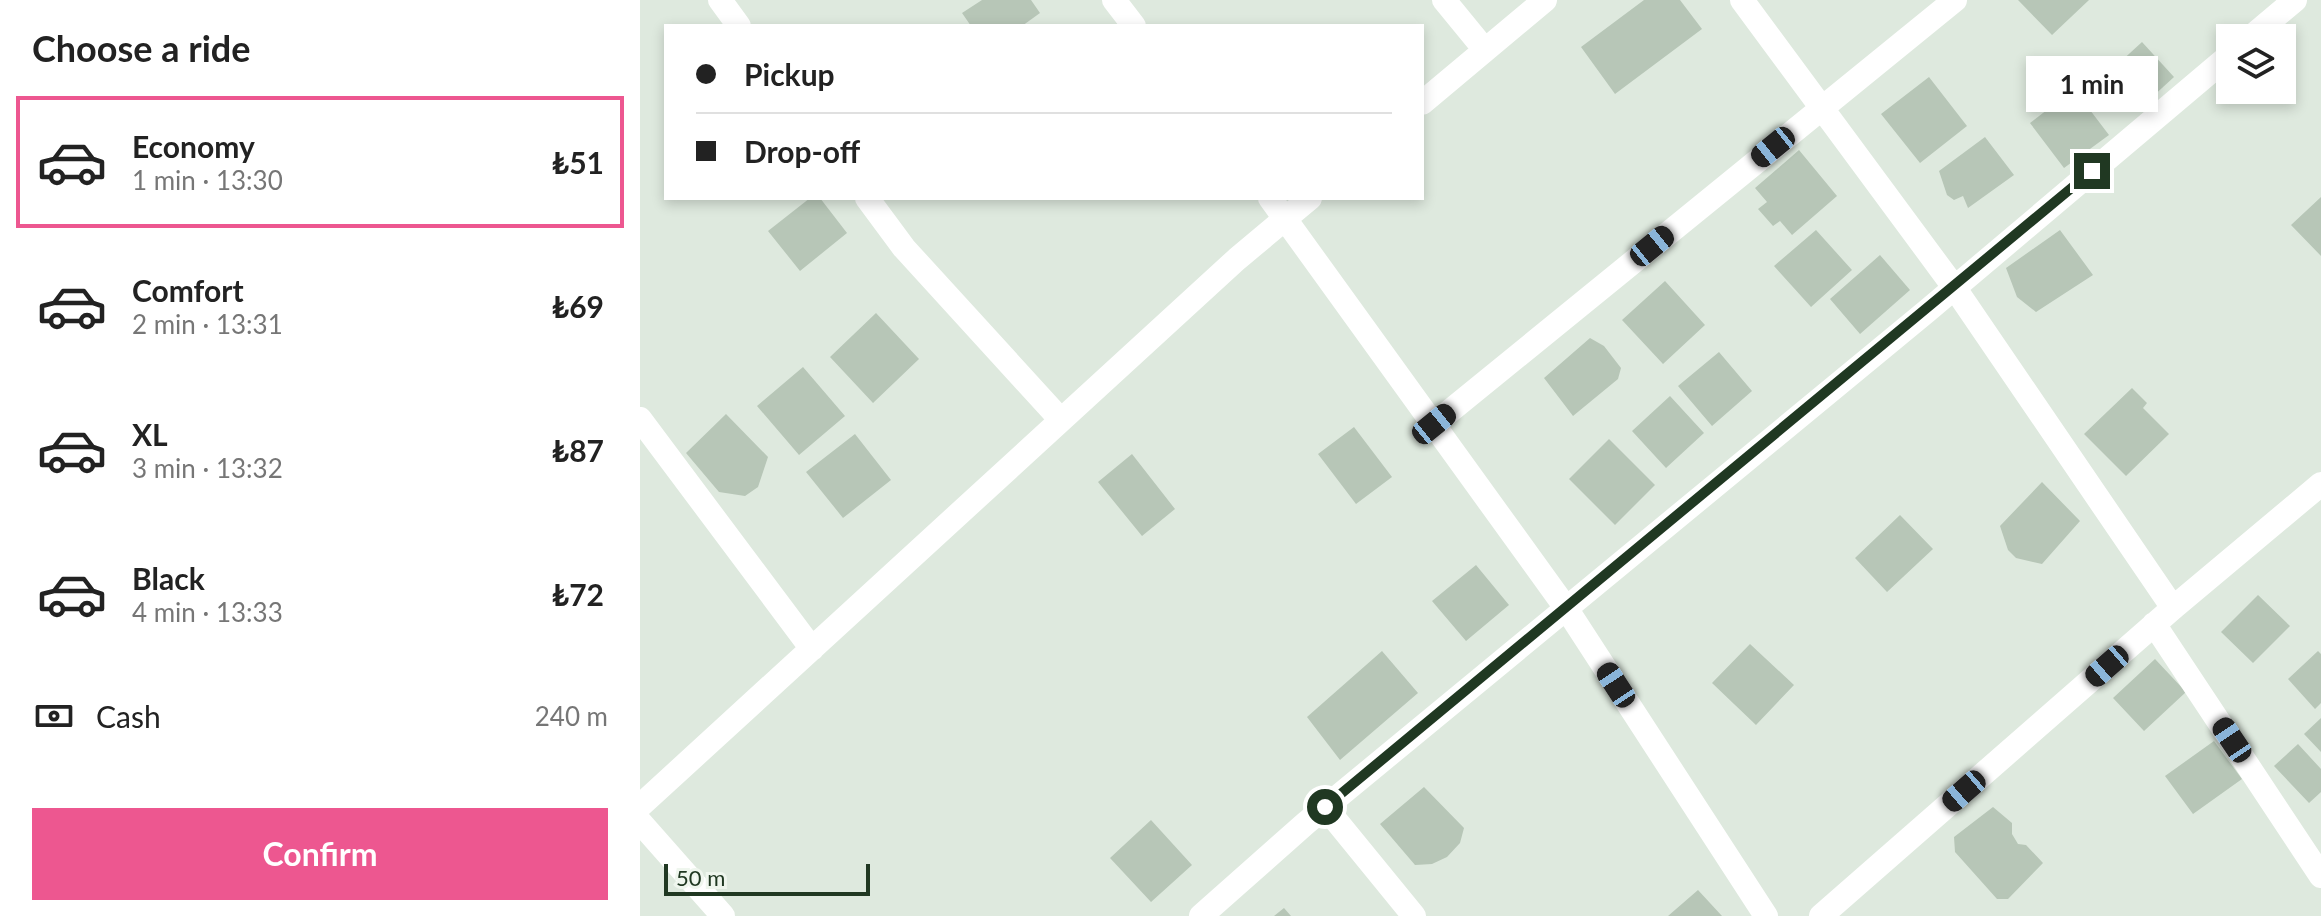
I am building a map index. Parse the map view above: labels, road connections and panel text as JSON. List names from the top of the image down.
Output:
{
  "scale_bar": "50 m",
  "page": {
    "heading": "Choose a ride",
    "banner": ["Pickup", "Drop-off"],
    "bubble": "1 min",
    "list": [
      {
        "name": "Economy",
        "note": "1 min · 13:30",
        "value": "₺51"
      },
      {
        "name": "Comfort",
        "note": "2 min · 13:31",
        "value": "₺69"
      },
      {
        "name": "XL",
        "note": "3 min · 13:32",
        "value": "₺87"
      },
      {
        "name": "Black",
        "note": "4 min · 13:33",
        "value": "₺72"
      }
    ],
    "pay": ["Cash", "240 m"],
    "buttons": "Confirm",
    "scale": "50 m"
  }
}
